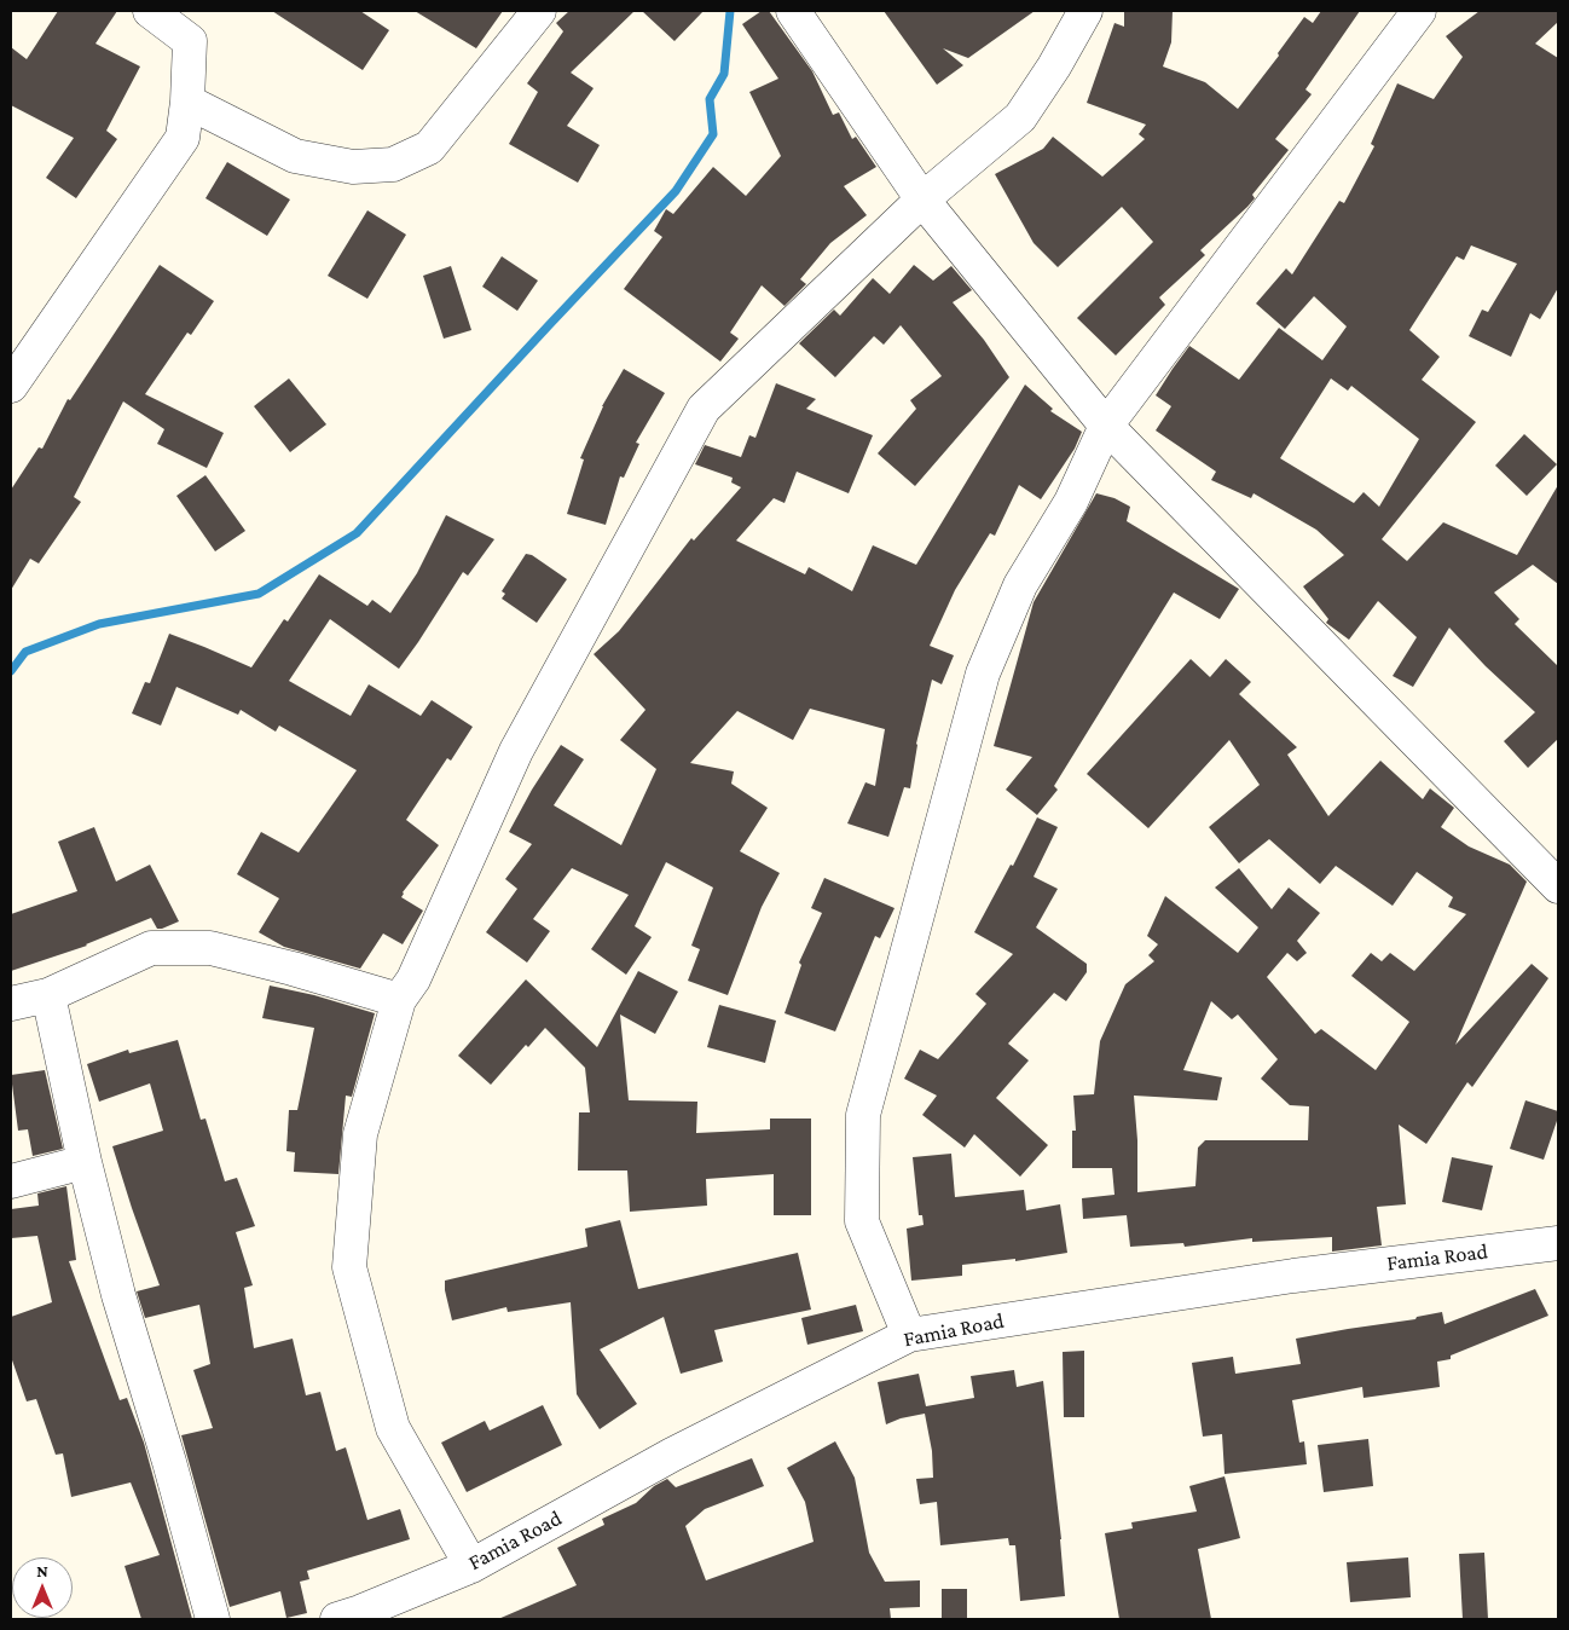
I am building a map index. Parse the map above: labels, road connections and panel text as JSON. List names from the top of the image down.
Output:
{
  "streets": {
    "street": ["Famia Road"]
  },
  "north": "top"
}
